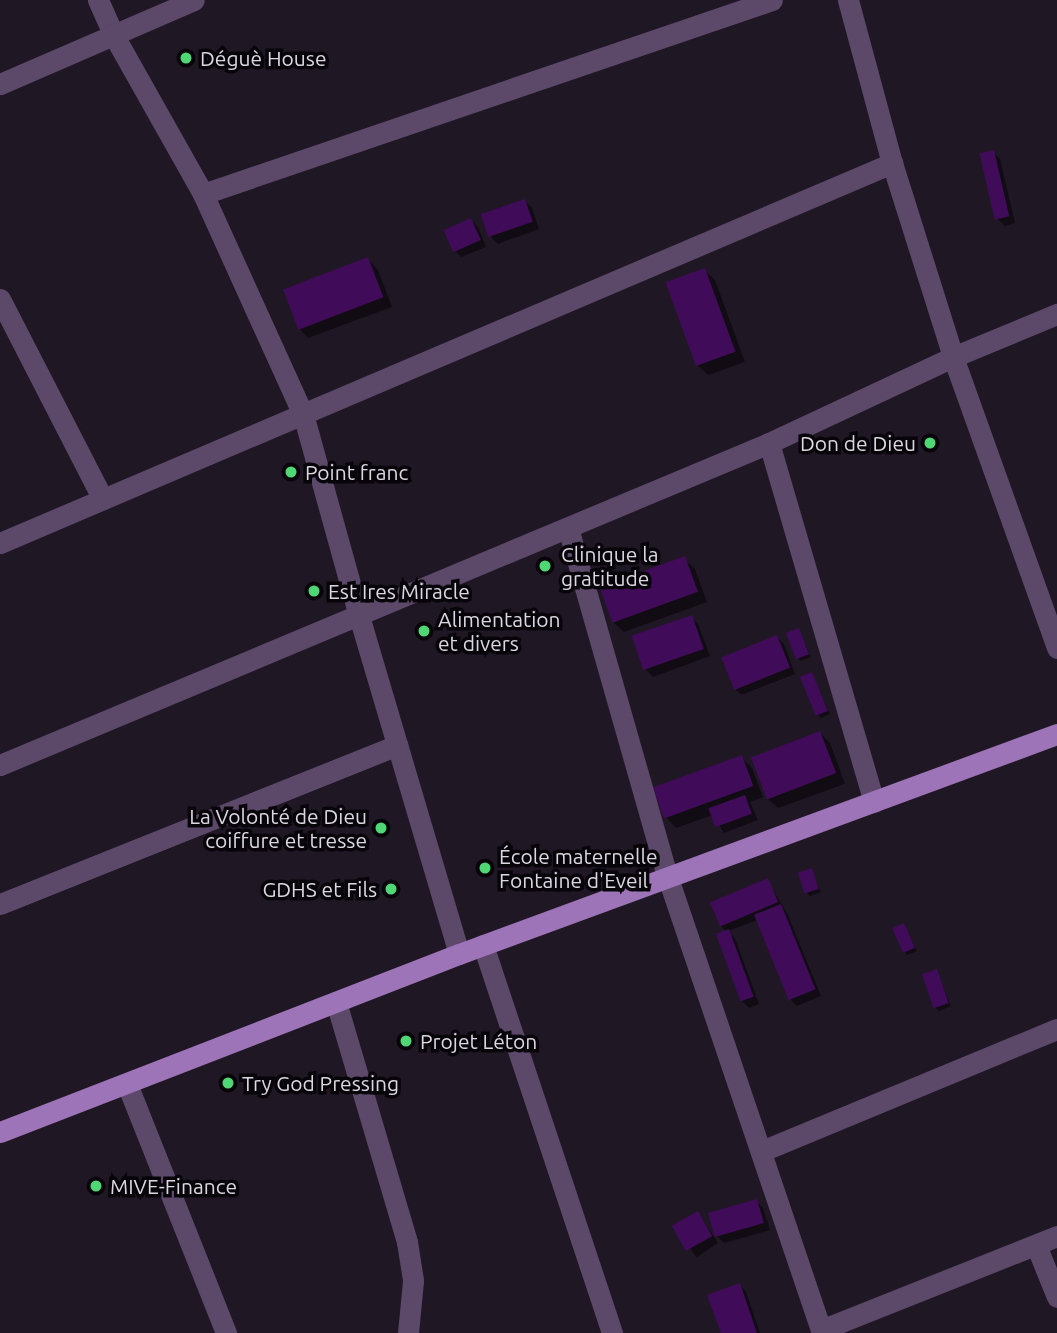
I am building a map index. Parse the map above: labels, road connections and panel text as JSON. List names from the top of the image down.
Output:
{
  "places": [
    "Déguè House",
    "Don de Dieu",
    "Point franc",
    "Clinique la gratitude",
    "Est Ires Miracle",
    "Alimentation et divers",
    "La Volonté de Dieu coiffure et tresse",
    "École maternelle Fontaine d'Eveil",
    "GDHS et Fils",
    "Projet Léton",
    "Try God Pressing",
    "MIVE-Finance"
  ]
}
